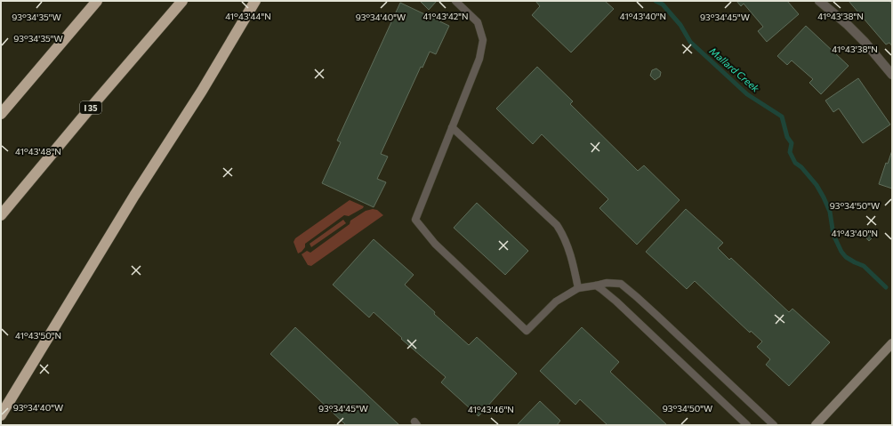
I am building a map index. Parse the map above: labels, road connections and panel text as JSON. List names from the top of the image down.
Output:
{
  "streets": {
    "highway": ["I 35"]
  },
  "water": ["Mallard Creek"],
  "coordinates": [
    "41°43'42\"N",
    "41°43'40\"N",
    "41°43'44\"N",
    "41°43'38\"N",
    "93°34'35\"W",
    "93°34'40\"W",
    "93°34'45\"W",
    "41°43'48\"N",
    "93°34'50\"W",
    "41°43'50\"N",
    "41°43'46\"N"
  ]
}
